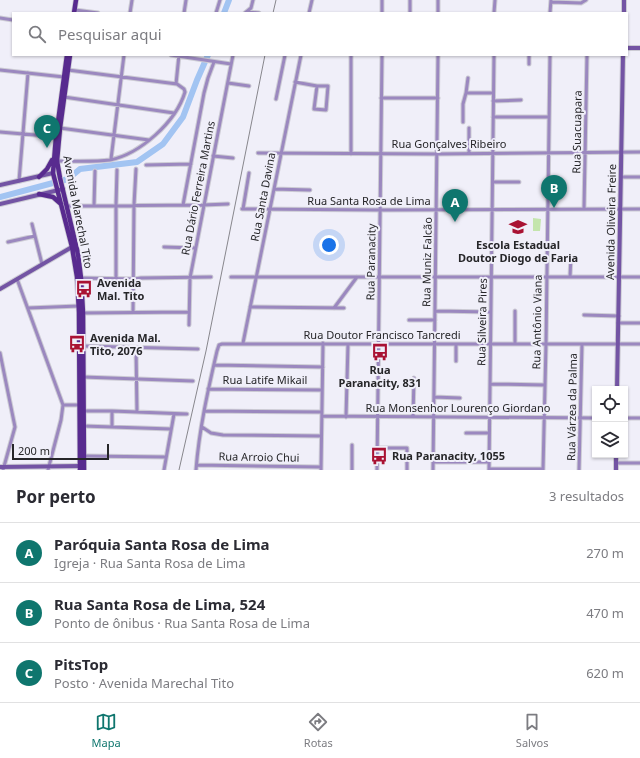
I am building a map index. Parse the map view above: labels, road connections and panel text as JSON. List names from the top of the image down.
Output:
{
  "streets": {
    "main road": ["Avenida Marechal Tito"],
    "street": [
      "Rua Suacuapara",
      "Rua Gonçalves Ribeiro",
      "Rua Dário Ferreira Martins",
      "Rua Santa Davina",
      "Rua Santa Rosa de Lima",
      "Avenida Oliveira Freire",
      "Rua Paranacity",
      "Rua Muniz Falcão",
      "Rua Silveira Pires",
      "Rua Antônio Viana",
      "Rua Doutor Francisco Tancredi",
      "Rua Latife Mikail",
      "Rua Várzea da Palma",
      "Rua Monsenhor Lourenço Giordano",
      "Rua Arroio Chui"
    ]
  },
  "crossings": [
    ["Rua Suacuapara", "Rua Gonçalves Ribeiro"],
    ["Rua Suacuapara", "Rua Santa Rosa de Lima"],
    ["Rua Gonçalves Ribeiro", "Rua Santa Davina"],
    ["Rua Gonçalves Ribeiro", "Avenida Oliveira Freire"],
    ["Rua Gonçalves Ribeiro", "Rua Paranacity"],
    ["Rua Gonçalves Ribeiro", "Rua Muniz Falcão"],
    ["Rua Gonçalves Ribeiro", "Rua Silveira Pires"],
    ["Rua Gonçalves Ribeiro", "Rua Antônio Viana"],
    ["Rua Santa Davina", "Rua Santa Rosa de Lima"],
    ["Rua Santa Davina", "Rua Doutor Francisco Tancredi"],
    ["Rua Santa Rosa de Lima", "Avenida Oliveira Freire"],
    ["Rua Santa Rosa de Lima", "Rua Paranacity"],
    ["Rua Santa Rosa de Lima", "Rua Muniz Falcão"],
    ["Rua Santa Rosa de Lima", "Rua Silveira Pires"],
    ["Rua Santa Rosa de Lima", "Rua Antônio Viana"],
    ["Avenida Oliveira Freire", "Rua Doutor Francisco Tancredi"],
    ["Rua Paranacity", "Rua Doutor Francisco Tancredi"],
    ["Rua Paranacity", "Rua Monsenhor Lourenço Giordano"],
    ["Rua Muniz Falcão", "Rua Doutor Francisco Tancredi"],
    ["Rua Muniz Falcão", "Rua Monsenhor Lourenço Giordano"],
    ["Rua Silveira Pires", "Rua Doutor Francisco Tancredi"],
    ["Rua Silveira Pires", "Rua Monsenhor Lourenço Giordano"],
    ["Rua Antônio Viana", "Rua Doutor Francisco Tancredi"],
    ["Rua Antônio Viana", "Rua Monsenhor Lourenço Giordano"],
    ["Rua Doutor Francisco Tancredi", "Rua Várzea da Palma"],
    ["Rua Várzea da Palma", "Rua Monsenhor Lourenço Giordano"]
  ],
  "places": {
    "school or university": ["Escola Estadual Doutor Diogo de Faria"],
    "bus stop": [
      "Avenida Mal. Tito",
      "Avenida Mal. Tito, 2076",
      "Rua Paranacity, 831",
      "Rua Paranacity, 1055"
    ]
  },
  "scale_bar": "200 m",
  "page": {
    "search": "Pesquisar aqui",
    "pins": ["C", "B", "A"],
    "scale": "200 m",
    "heading": ["Por perto", "3 resultados"],
    "list": [
      {
        "mark": "A",
        "name": "Paróquia Santa Rosa de Lima",
        "note": "Igreja · Rua Santa Rosa de Lima",
        "value": "270 m"
      },
      {
        "mark": "B",
        "name": "Rua Santa Rosa de Lima, 524",
        "note": "Ponto de ônibus · Rua Santa Rosa de Lima",
        "value": "470 m"
      },
      {
        "mark": "C",
        "name": "PitsTop",
        "note": "Posto · Avenida Marechal Tito",
        "value": "620 m"
      }
    ],
    "nav": ["Mapa", "Rotas", "Salvos"]
  }
}
